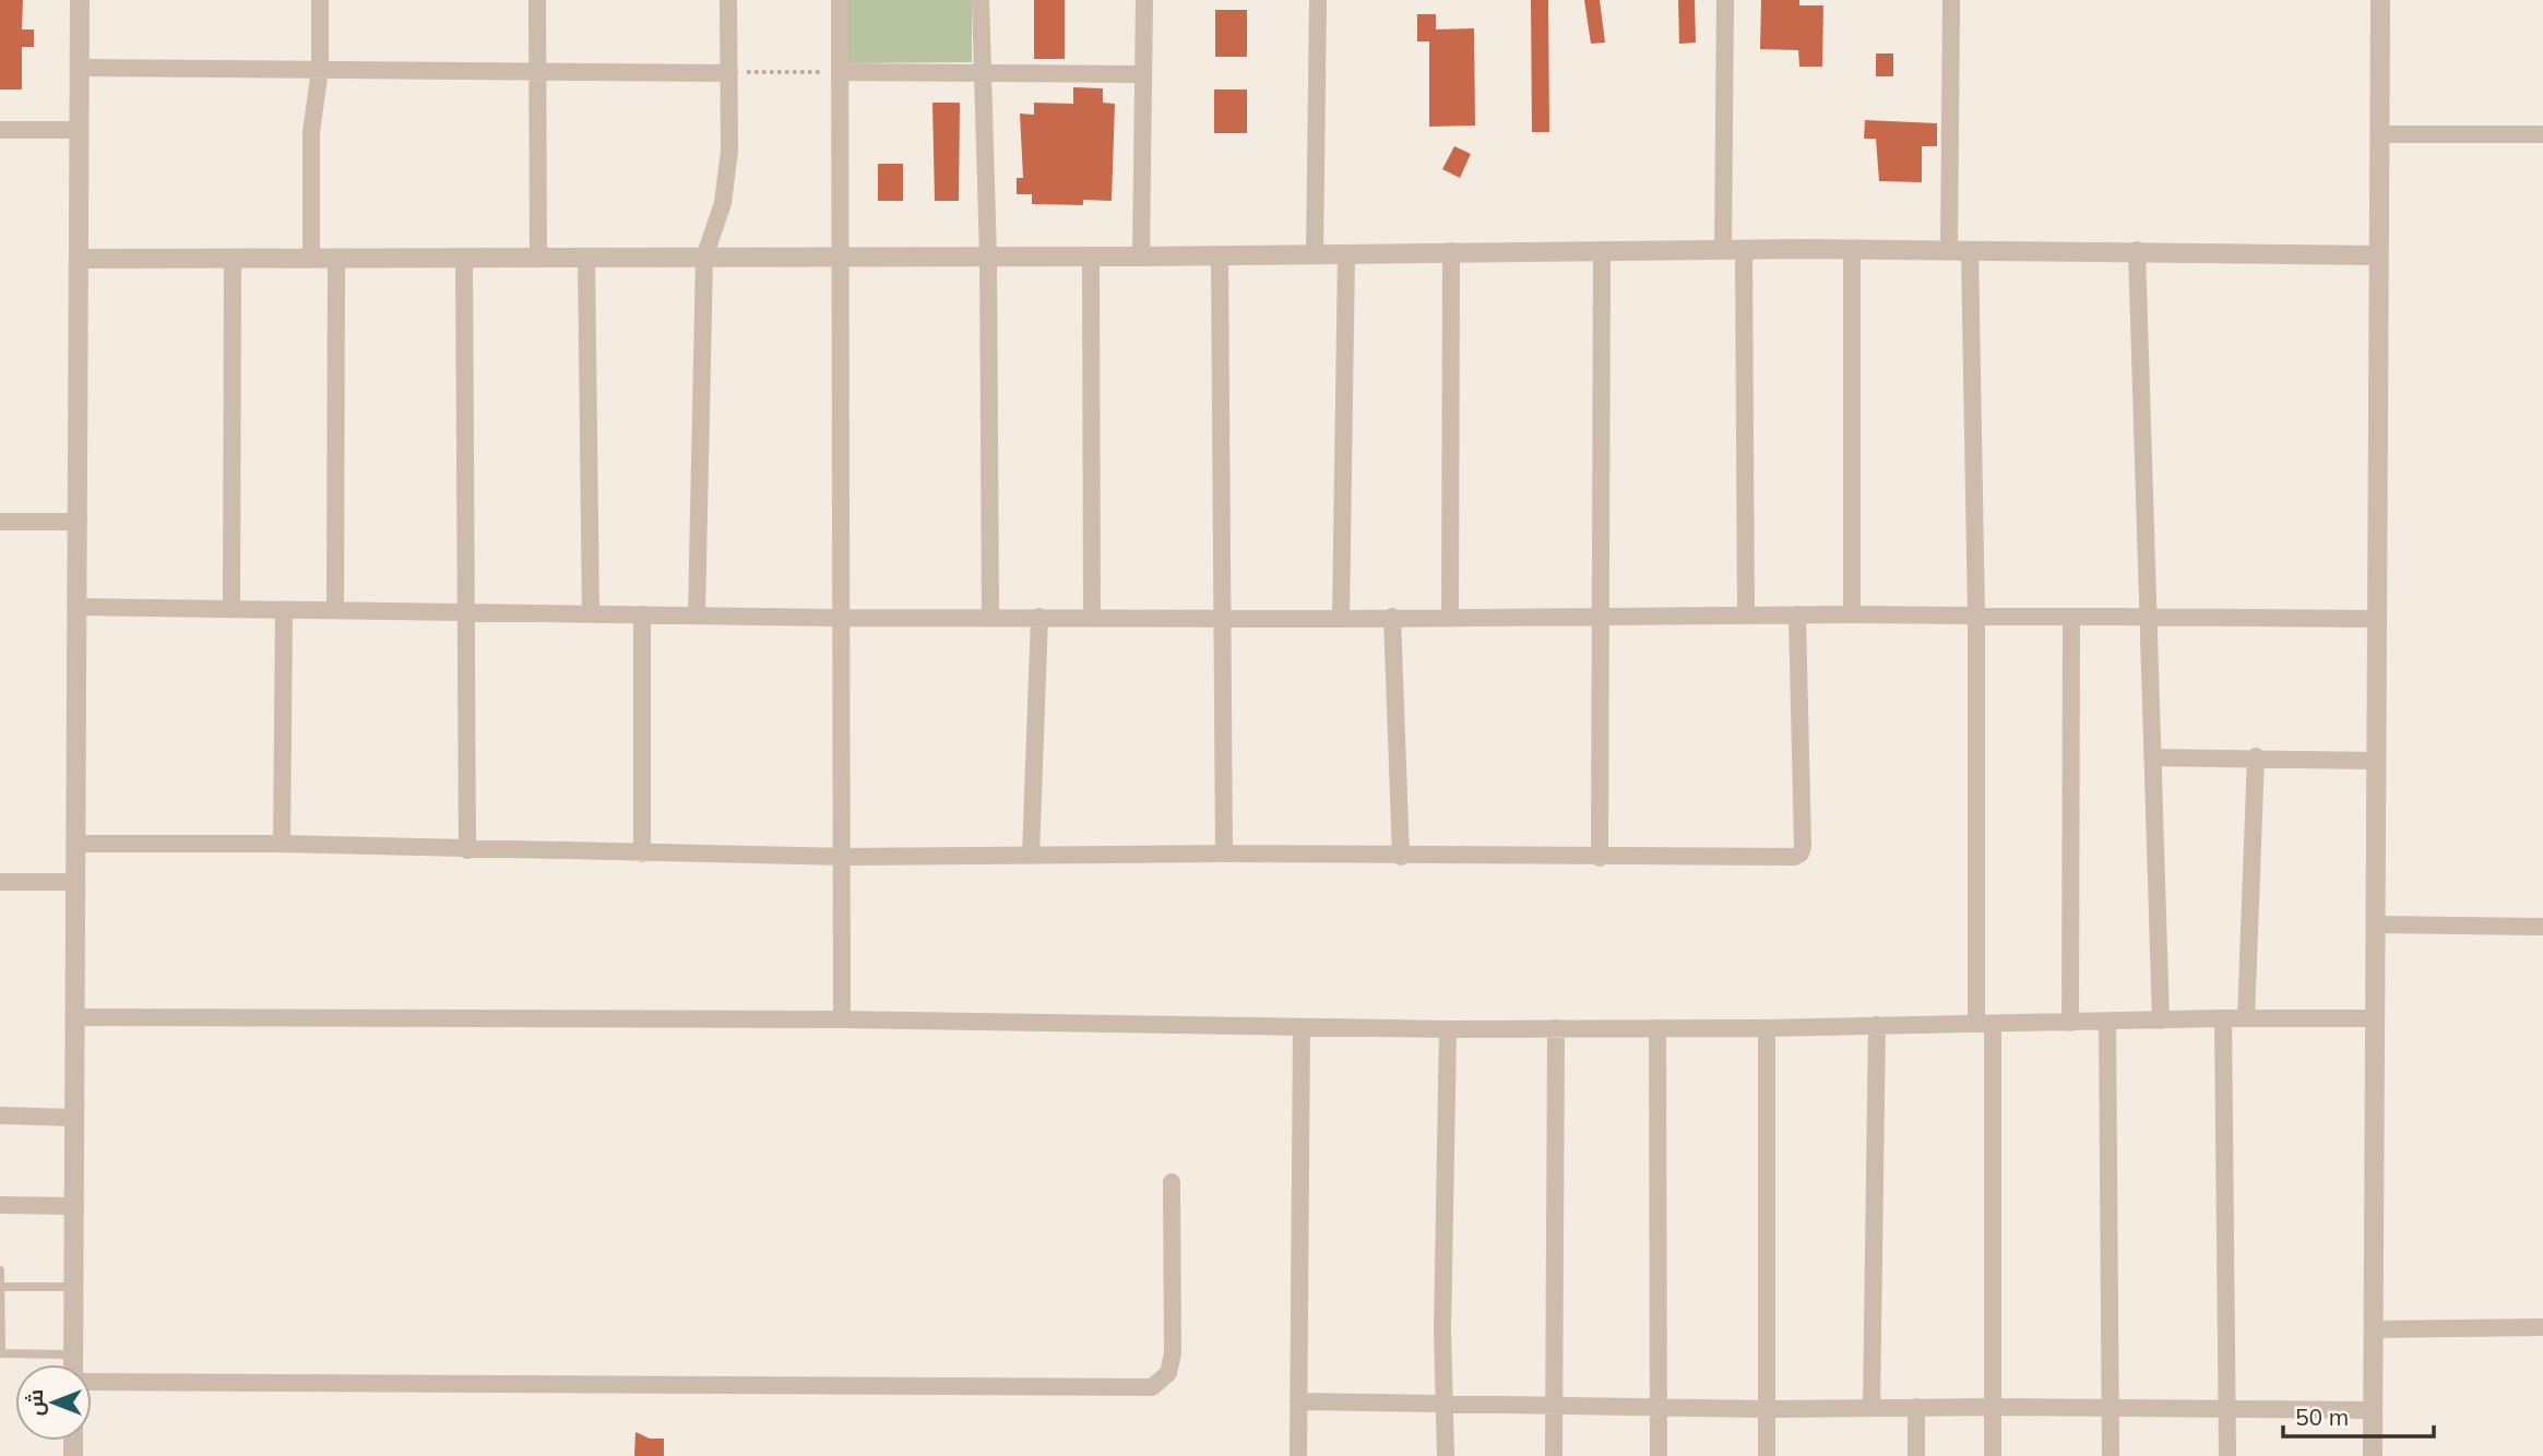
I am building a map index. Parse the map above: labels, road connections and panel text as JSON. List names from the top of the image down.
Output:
{
  "scale_bar": "50 m",
  "north": "left"
}
